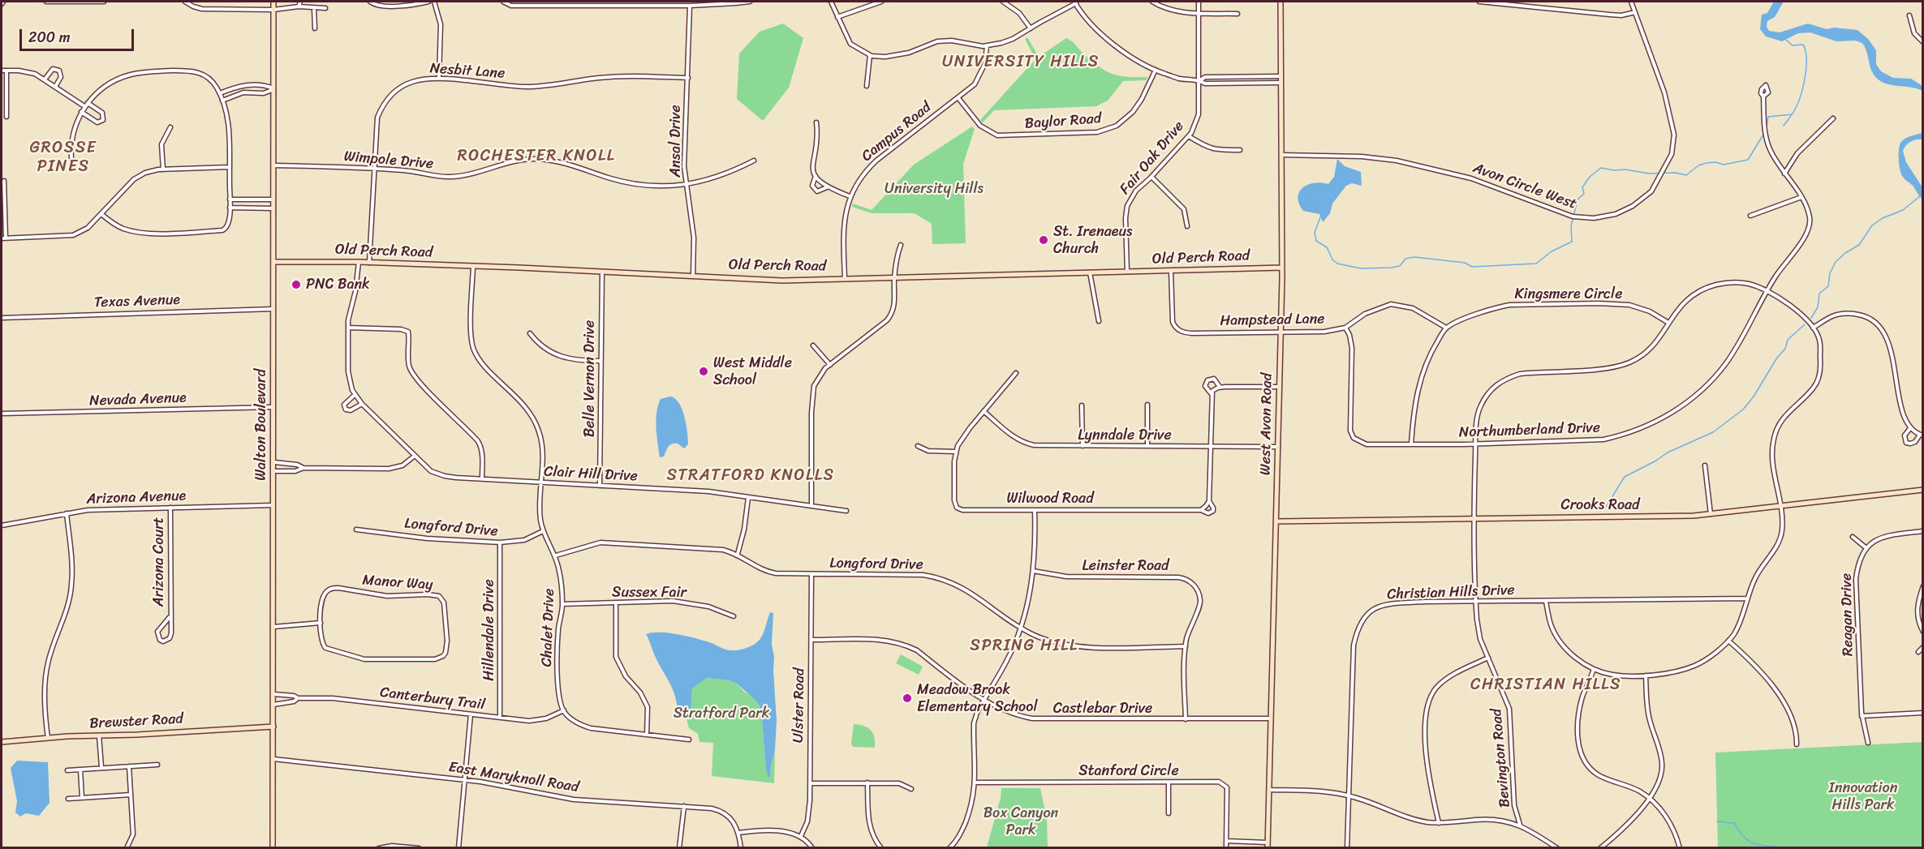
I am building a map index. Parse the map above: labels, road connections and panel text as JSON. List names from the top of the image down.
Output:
{
  "streets": {
    "street": [
      "Nesbit Lane",
      "Baylor Road",
      "Campus Road",
      "Ansal Drive",
      "Fair Oak Drive",
      "Wimpole Drive",
      "Avon Circle West",
      "Old Perch Road",
      "Kingsmere Circle",
      "Texas Avenue",
      "Hampstead Lane",
      "Belle Vernon Drive",
      "Nevada Avenue",
      "West Avon Road",
      "Walton Boulevard",
      "Northumberland Drive",
      "Lynndale Drive",
      "Clair Hill Drive",
      "Arizona Avenue",
      "Wilwood Road",
      "Crooks Road",
      "Longford Drive",
      "Arizona Court",
      "Leinster Road",
      "Manor Way",
      "Sussex Fair",
      "Christian Hills Drive",
      "Reagan Drive",
      "Chalet Drive",
      "Hillendale Drive",
      "Canterbury Trail",
      "Ulster Road",
      "Castlebar Drive",
      "Brewster Road",
      "Bevington Road",
      "Stanford Circle",
      "East Maryknoll Road"
    ]
  },
  "crossings": [
    ["Nesbit Lane", "Ansal Drive"],
    ["Nesbit Lane", "Wimpole Drive"],
    ["Nesbit Lane", "Old Perch Road"],
    ["Baylor Road", "Campus Road"],
    ["Campus Road", "Old Perch Road"],
    ["Ansal Drive", "Wimpole Drive"],
    ["Ansal Drive", "Old Perch Road"],
    ["Fair Oak Drive", "Old Perch Road"],
    ["Wimpole Drive", "Walton Boulevard"],
    ["Avon Circle West", "West Avon Road"],
    ["Old Perch Road", "Hampstead Lane"],
    ["Old Perch Road", "Belle Vernon Drive"],
    ["Old Perch Road", "West Avon Road"],
    ["Old Perch Road", "Walton Boulevard"],
    ["Old Perch Road", "Clair Hill Drive"],
    ["Old Perch Road", "Chalet Drive"],
    ["Kingsmere Circle", "Hampstead Lane"],
    ["Kingsmere Circle", "Bevington Road"],
    ["Texas Avenue", "Walton Boulevard"],
    ["Hampstead Lane", "West Avon Road"],
    ["Hampstead Lane", "Northumberland Drive"],
    ["Belle Vernon Drive", "Clair Hill Drive"],
    ["Nevada Avenue", "Walton Boulevard"],
    ["West Avon Road", "Lynndale Drive"],
    ["West Avon Road", "Crooks Road"],
    ["West Avon Road", "Castlebar Drive"],
    ["Walton Boulevard", "Arizona Avenue"],
    ["Walton Boulevard", "Canterbury Trail"],
    ["Walton Boulevard", "Brewster Road"],
    ["Walton Boulevard", "East Maryknoll Road"],
    ["Northumberland Drive", "Bevington Road"],
    ["Clair Hill Drive", "Chalet Drive"],
    ["Arizona Avenue", "Arizona Court"],
    ["Crooks Road", "Bevington Road"],
    ["Longford Drive", "Leinster Road"],
    ["Longford Drive", "Chalet Drive"],
    ["Longford Drive", "Hillendale Drive"],
    ["Longford Drive", "Ulster Road"],
    ["Leinster Road", "Castlebar Drive"],
    ["Sussex Fair", "Chalet Drive"],
    ["Christian Hills Drive", "Bevington Road"],
    ["Chalet Drive", "Canterbury Trail"],
    ["Hillendale Drive", "Canterbury Trail"],
    ["Ulster Road", "Castlebar Drive"]
  ],
  "districts": [
    "UNIVERSITY HILLS",
    "GROSSE PINES",
    "ROCHESTER KNOLL",
    "STRATFORD KNOLLS",
    "SPRING HILL",
    "CHRISTIAN HILLS"
  ],
  "parks": [
    "University Hills",
    "Stratford Park",
    "Innovation Hills Park",
    "Box Canyon Park"
  ],
  "places": [
    "St. Irenaeus Church",
    "PNC Bank",
    "West Middle School",
    "Meadow Brook Elementary School"
  ],
  "scale_bar": "200 m"
}
